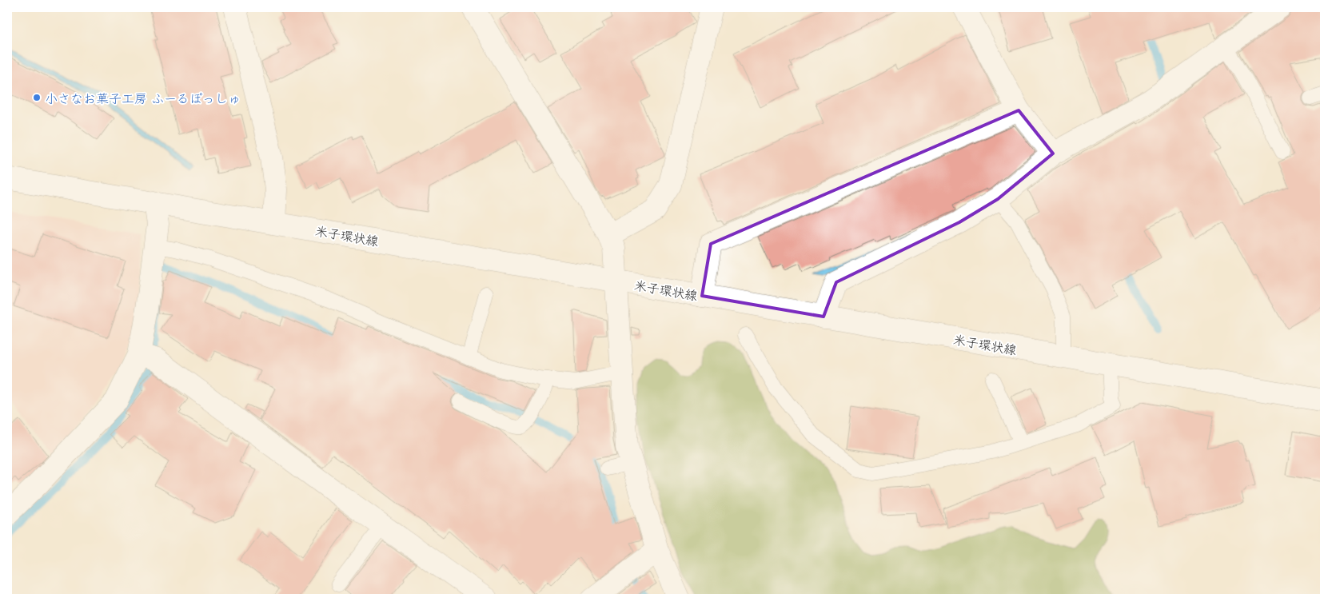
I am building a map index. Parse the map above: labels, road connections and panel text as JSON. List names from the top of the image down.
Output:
{
  "streets": {
    "street": ["米子環状線"]
  },
  "places": ["小さなお菓子工房 ふーるぽっしゅ"]
}
